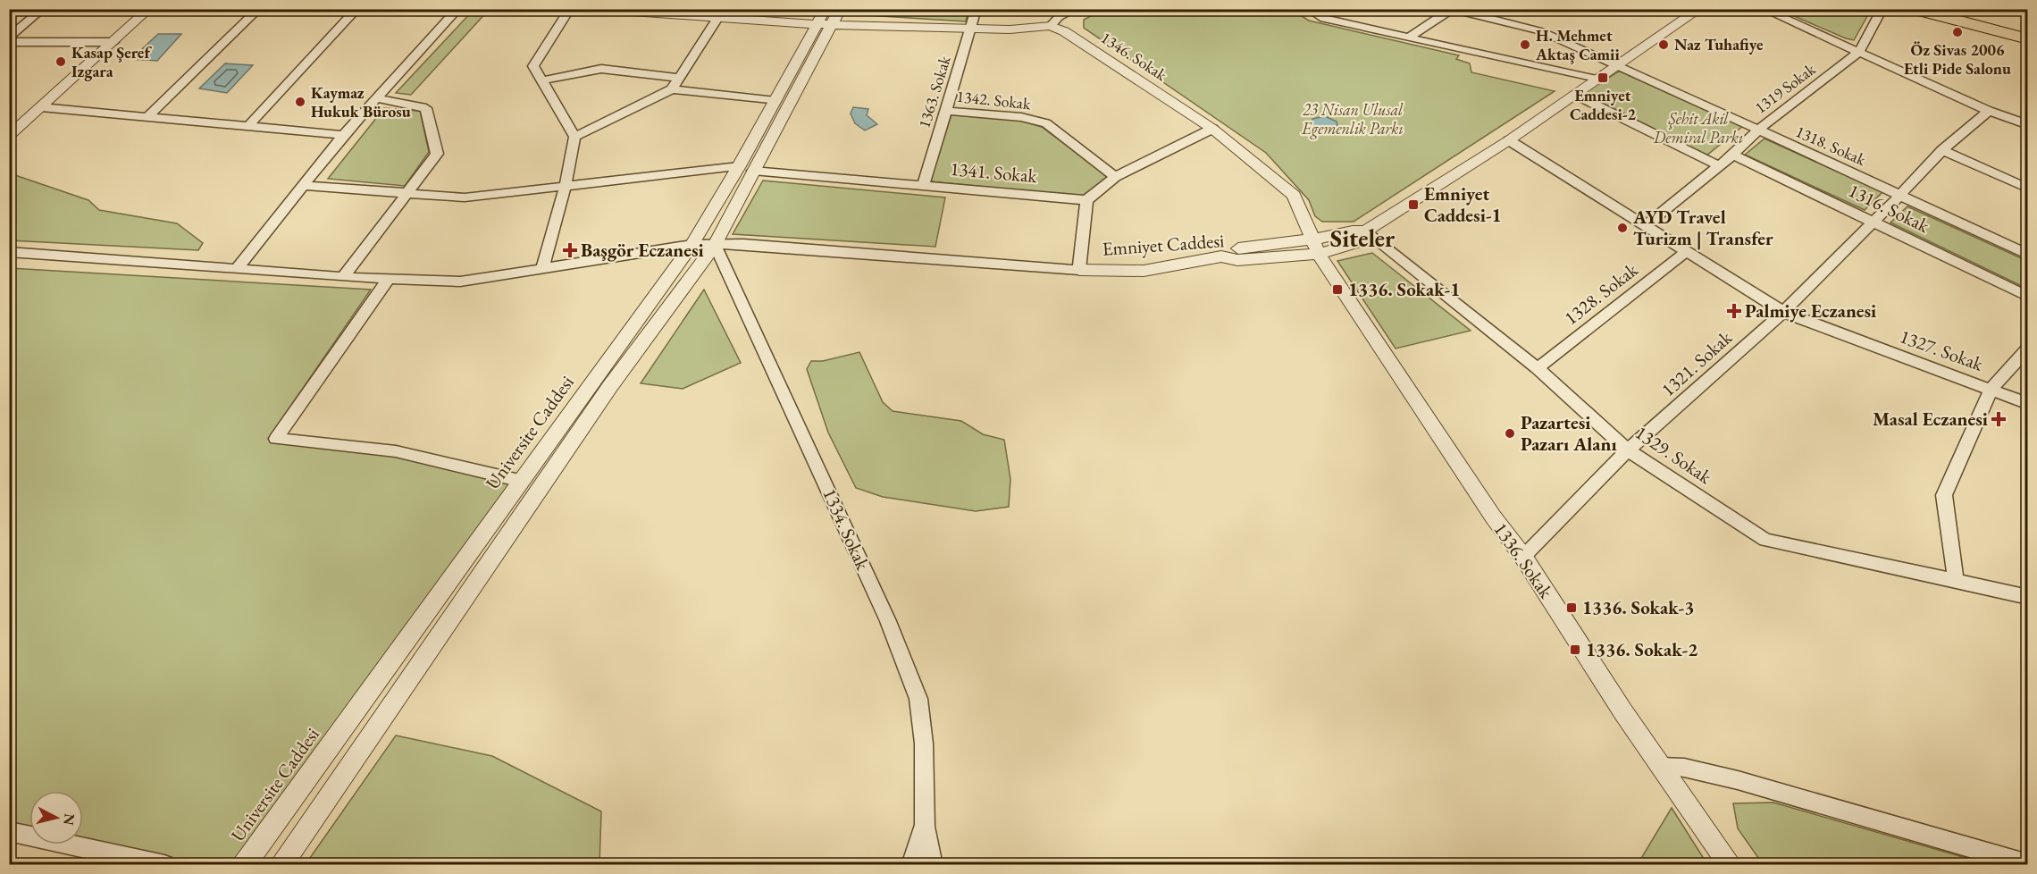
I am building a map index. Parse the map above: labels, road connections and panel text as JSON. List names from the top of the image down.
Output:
{
  "streets": {
    "street": [
      "1346. Sokak",
      "1319 Sokak",
      "1363. Sokak",
      "1342. Sokak",
      "1318. Sokak",
      "1341. Sokak",
      "1316. Sokak",
      "Emniyet Caddesi",
      "1328. Sokak",
      "1327. Sokak",
      "1321. Sokak",
      "Universite Caddesi",
      "1329. Sokak",
      "1334. Sokak",
      "1336. Sokak"
    ]
  },
  "crossings": [
    ["1346. Sokak", "Emniyet Caddesi"],
    ["1346. Sokak", "1336. Sokak"],
    ["1319 Sokak", "1318. Sokak"],
    ["1319 Sokak", "1316. Sokak"],
    ["1319 Sokak", "1327. Sokak"],
    ["1363. Sokak", "1342. Sokak"],
    ["1363. Sokak", "1341. Sokak"],
    ["1318. Sokak", "Emniyet Caddesi"],
    ["1318. Sokak", "1321. Sokak"],
    ["1341. Sokak", "Universite Caddesi"],
    ["1316. Sokak", "1321. Sokak"],
    ["Emniyet Caddesi", "1327. Sokak"],
    ["Emniyet Caddesi", "Universite Caddesi"],
    ["Emniyet Caddesi", "1329. Sokak"],
    ["Emniyet Caddesi", "1334. Sokak"],
    ["Emniyet Caddesi", "1336. Sokak"],
    ["1328. Sokak", "1327. Sokak"],
    ["1328. Sokak", "1329. Sokak"],
    ["1327. Sokak", "1321. Sokak"],
    ["1321. Sokak", "1329. Sokak"],
    ["1321. Sokak", "1336. Sokak"],
    ["Universite Caddesi", "1334. Sokak"]
  ],
  "districts": ["Siteler"],
  "parks": ["23 Nisan Ulusal Egemenlik Parkı", "Şehit Akil Demiral Parkı"],
  "places": {
    "other": [
      "Öz Sivas 2006 Etli Pide Salonu",
      "H. Mehmet Aktaş Camii",
      "Naz Tuhafiye",
      "Kasap Şeref Izgara",
      "Kaymaz Hukuk Bürosu",
      "AYD Travel Turizm | Transfer",
      "Pazartesi Pazarı Alanı"
    ],
    "transit": [
      "Emniyet Caddesi-2",
      "Emniyet Caddesi-1",
      "1336. Sokak-1",
      "1336. Sokak-3",
      "1336. Sokak-2"
    ],
    "health": ["Başgör Eczanesi", "Palmiye Eczanesi", "Masal Eczanesi"]
  },
  "north": "right"
}
